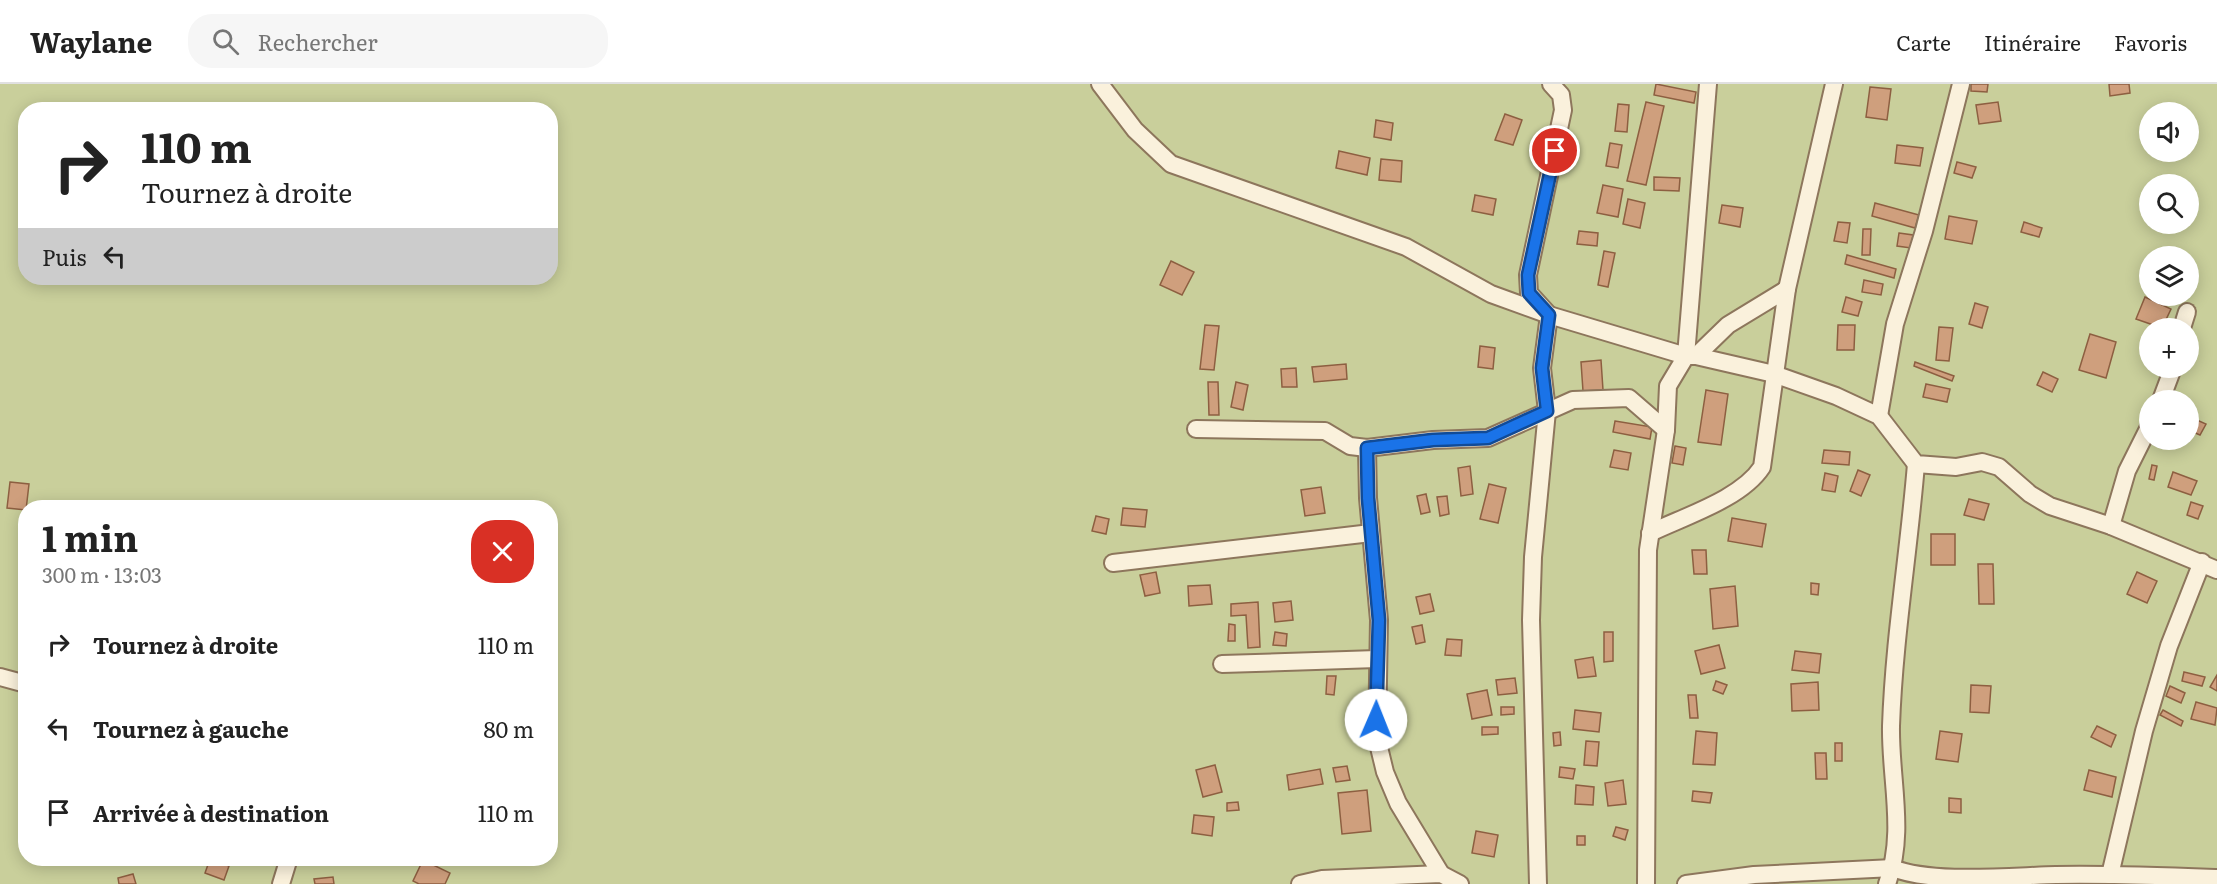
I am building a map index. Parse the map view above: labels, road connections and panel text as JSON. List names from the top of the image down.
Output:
{
  "page": {
    "header": "Waylane",
    "search": "Rechercher",
    "nav": ["Carte", "Itinéraire", "Favoris"],
    "map_buttons": ["+", "−"],
    "turn": ["110 m", "Tournez à droite"],
    "then": "Puis",
    "heading": ["1 min", "300 m · 13:03"],
    "list": [
      {
        "name": "Tournez à droite",
        "value": "110 m"
      },
      {
        "name": "Tournez à gauche",
        "value": "80 m"
      },
      {
        "name": "Arrivée à destination",
        "value": "110 m"
      }
    ]
  }
}
